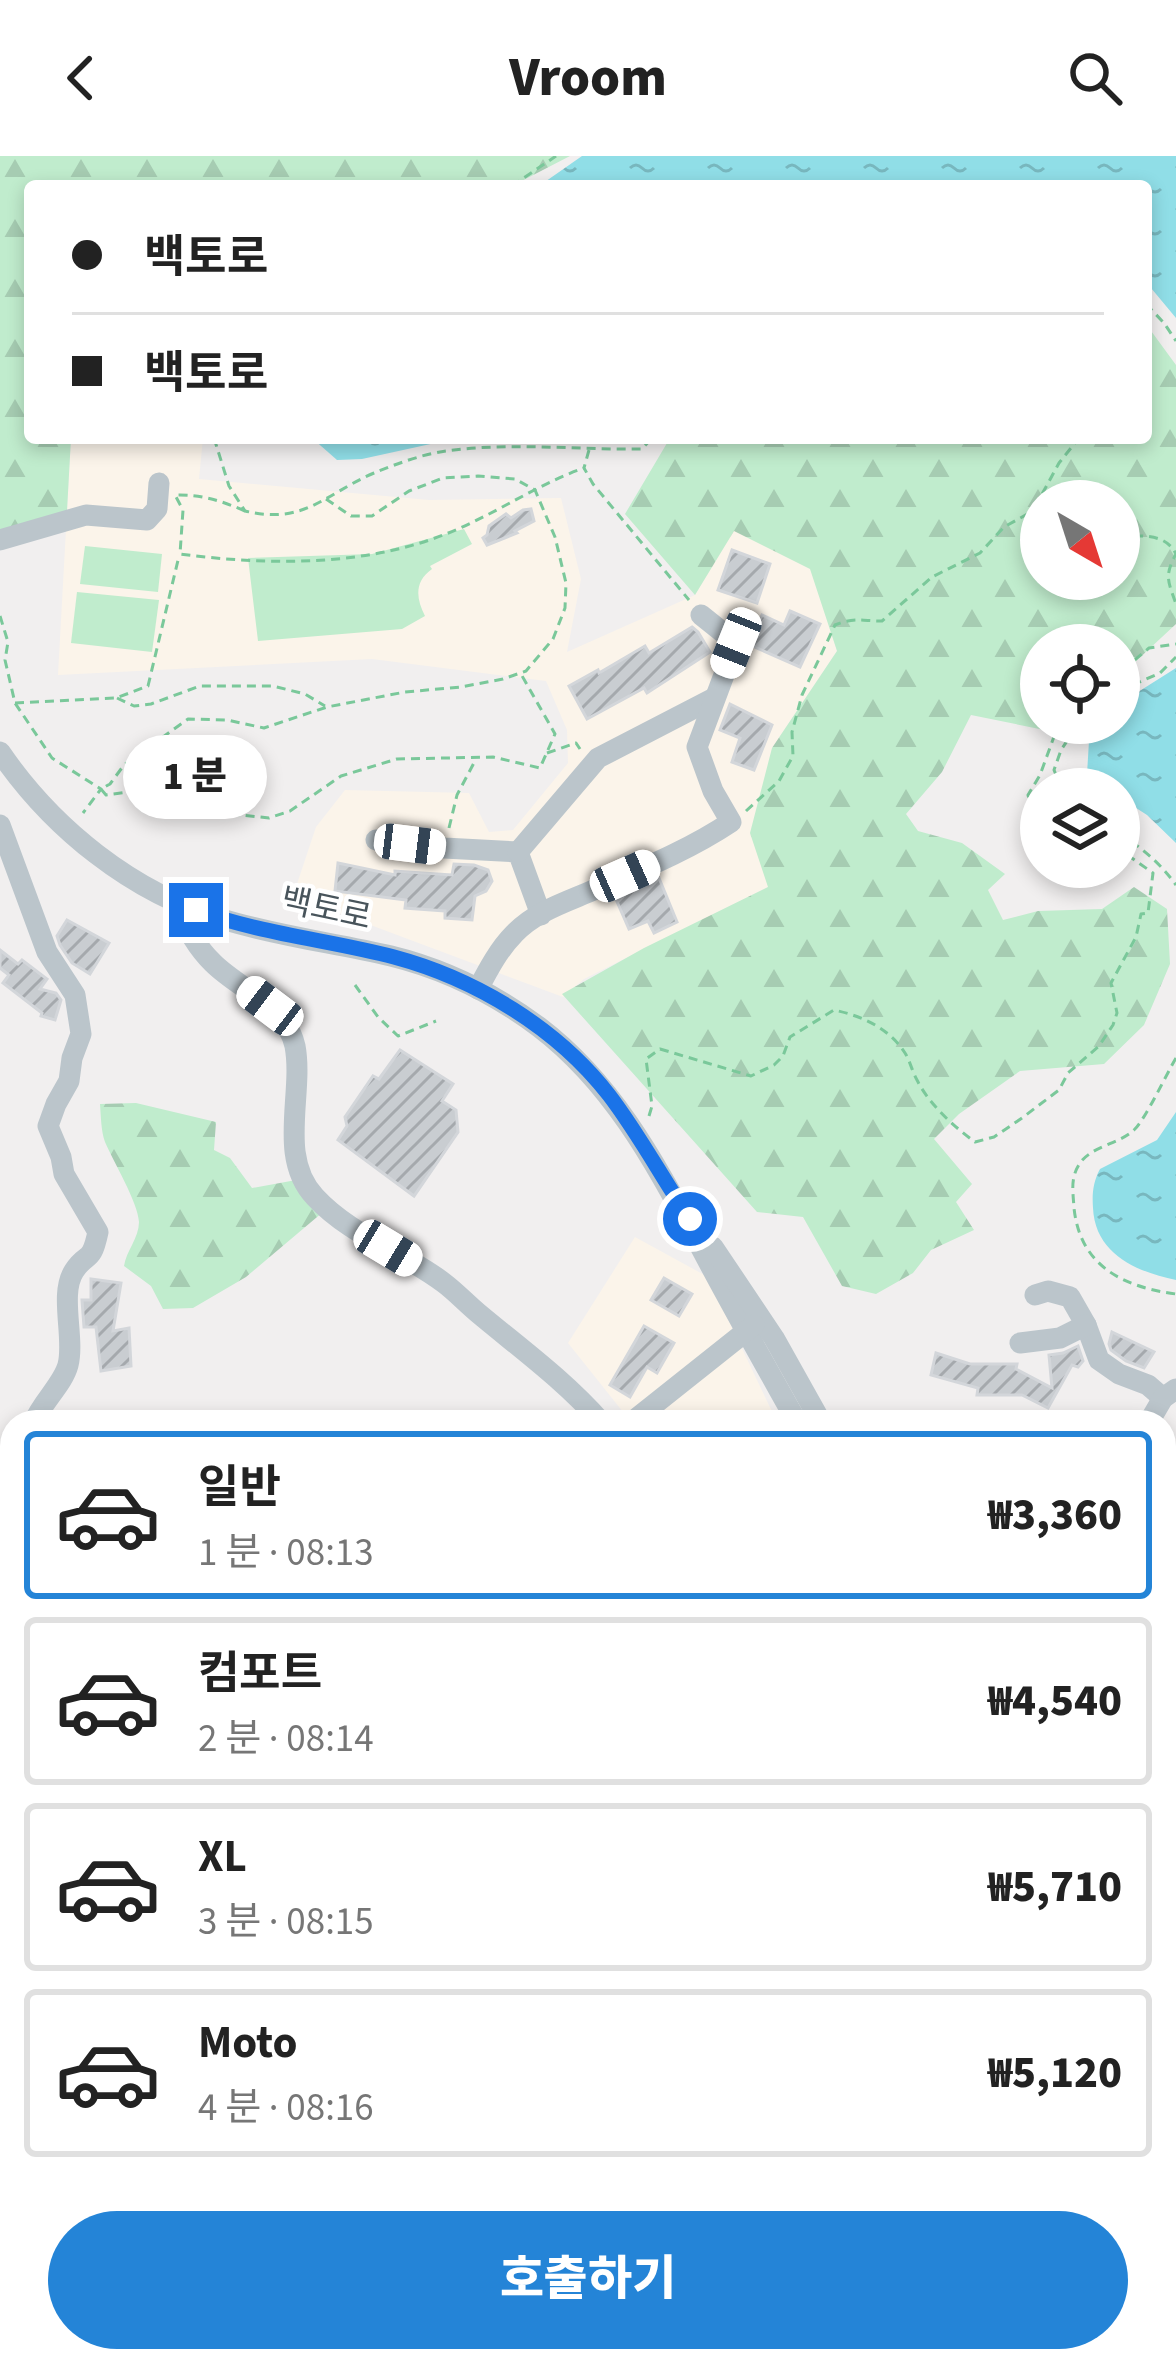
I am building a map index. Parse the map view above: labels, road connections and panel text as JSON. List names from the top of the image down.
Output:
{
  "streets": {
    "street": ["백토로"]
  },
  "north": "bottom right",
  "page": {
    "header": "Vroom",
    "banner": ["백토로", "백토로"],
    "bubble": "1 분",
    "list": [
      {
        "name": "일반",
        "note": "1 분 · 08:13",
        "value": "₩3,360"
      },
      {
        "name": "컴포트",
        "note": "2 분 · 08:14",
        "value": "₩4,540"
      },
      {
        "name": "XL",
        "note": "3 분 · 08:15",
        "value": "₩5,710"
      },
      {
        "name": "Moto",
        "note": "4 분 · 08:16",
        "value": "₩5,120"
      }
    ],
    "buttons": "호출하기"
  }
}
